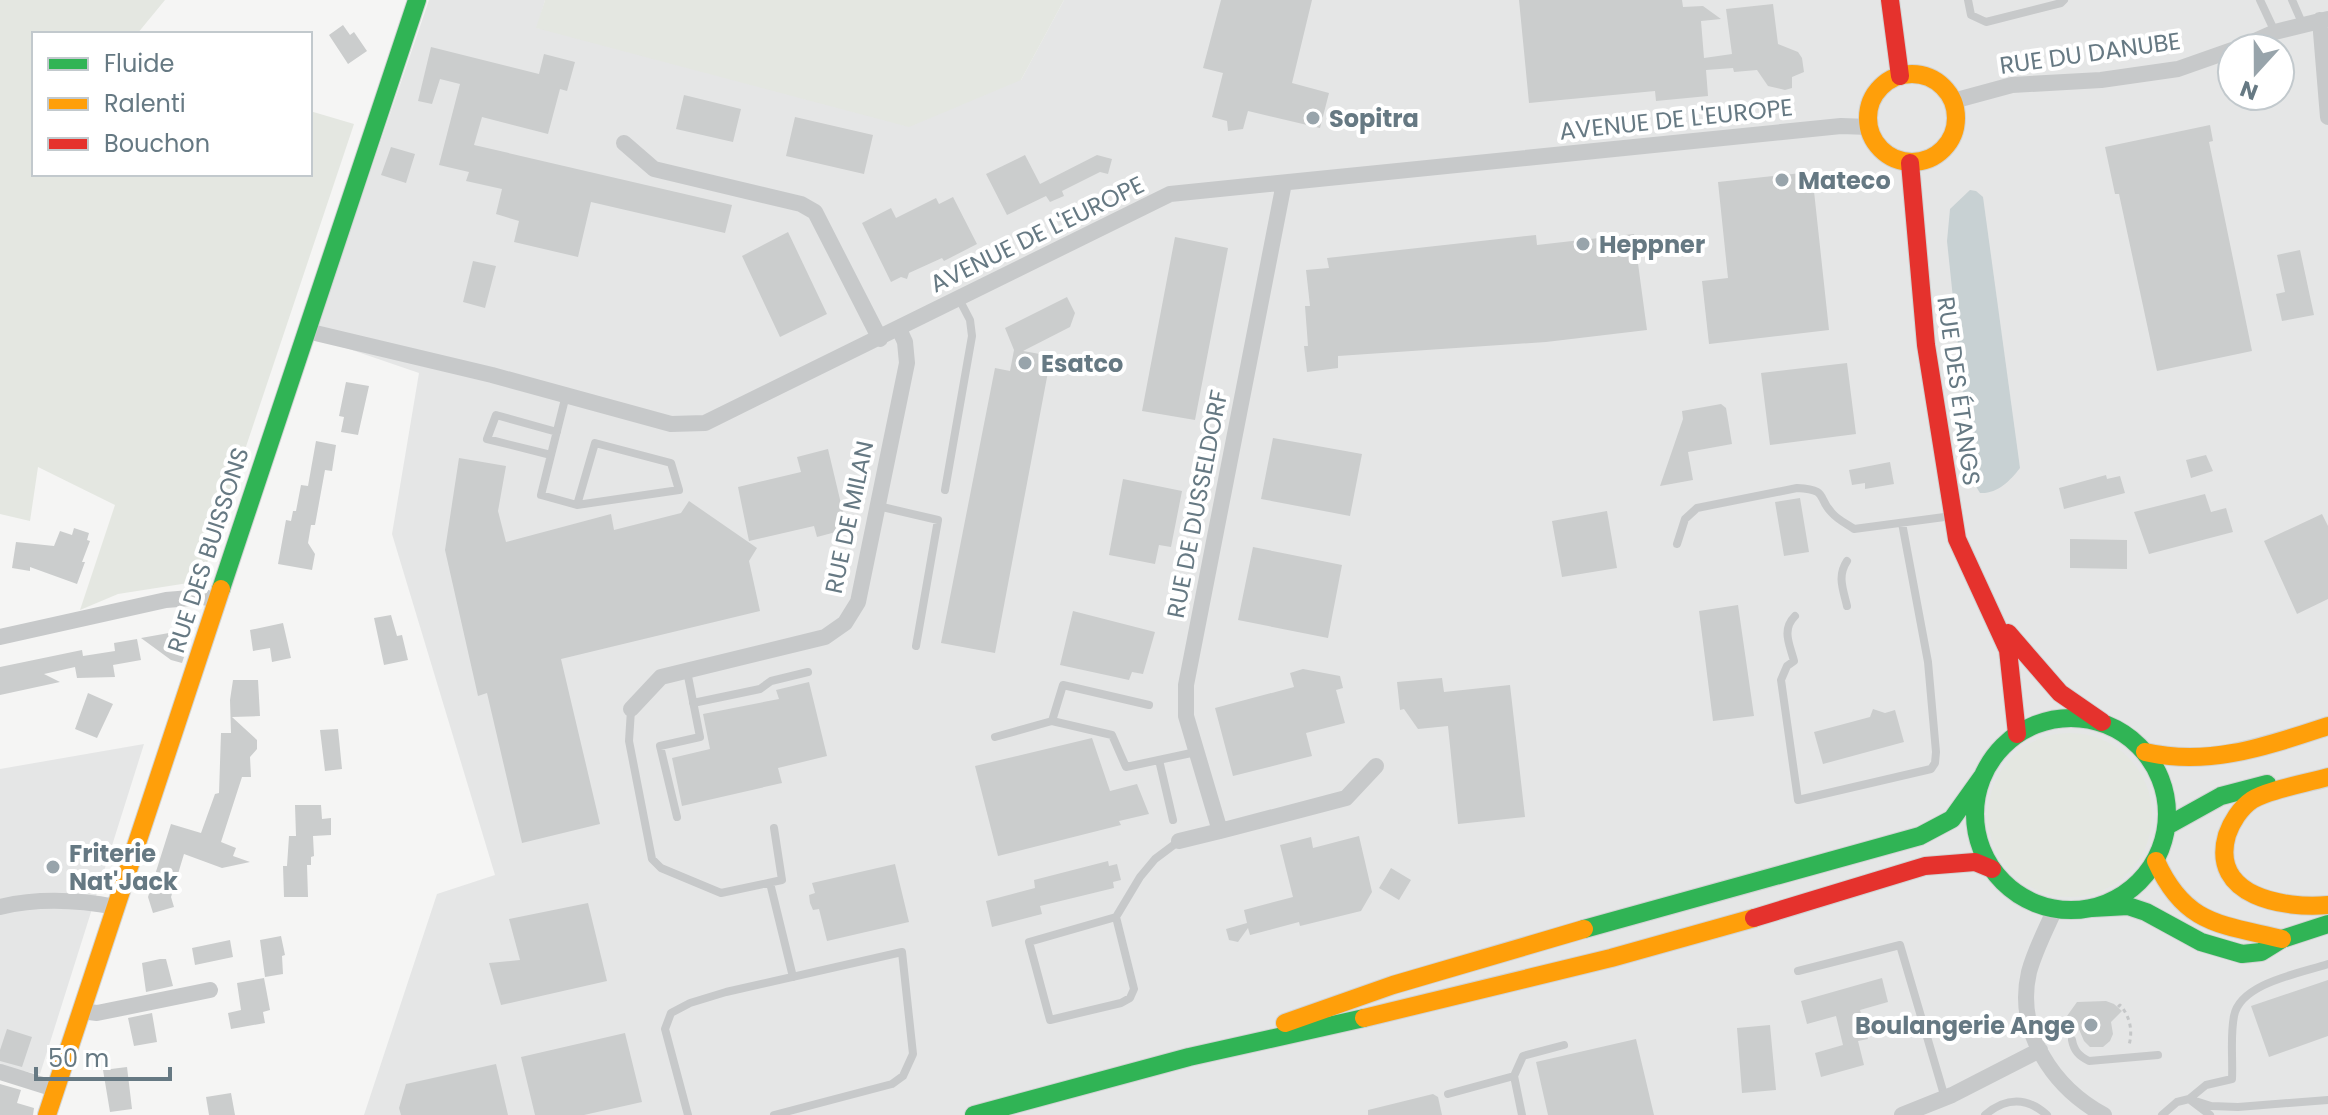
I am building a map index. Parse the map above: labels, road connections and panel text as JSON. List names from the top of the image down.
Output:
{
  "streets": {
    "main road": ["RUE DES ÉTANGS", "RUE DES BUISSONS"],
    "street": [
      "RUE DU DANUBE",
      "AVENUE DE L'EUROPE",
      "RUE DE DUSSELDORF",
      "RUE DE MILAN"
    ]
  },
  "crossings": [
    ["RUE DU DANUBE", "AVENUE DE L'EUROPE"],
    ["RUE DU DANUBE", "RUE DES ÉTANGS"],
    ["AVENUE DE L'EUROPE", "RUE DES ÉTANGS"],
    ["AVENUE DE L'EUROPE", "RUE DE DUSSELDORF"],
    ["AVENUE DE L'EUROPE", "RUE DE MILAN"],
    ["AVENUE DE L'EUROPE", "RUE DES BUISSONS"]
  ],
  "places": [
    "Sopitra",
    "Mateco",
    "Heppner",
    "Esatco",
    "Friterie Nat'Jack",
    "Boulangerie Ange"
  ],
  "legend": ["Fluide", "Ralenti", "Bouchon"],
  "scale_bar": "50 m",
  "north": "bottom"
}
